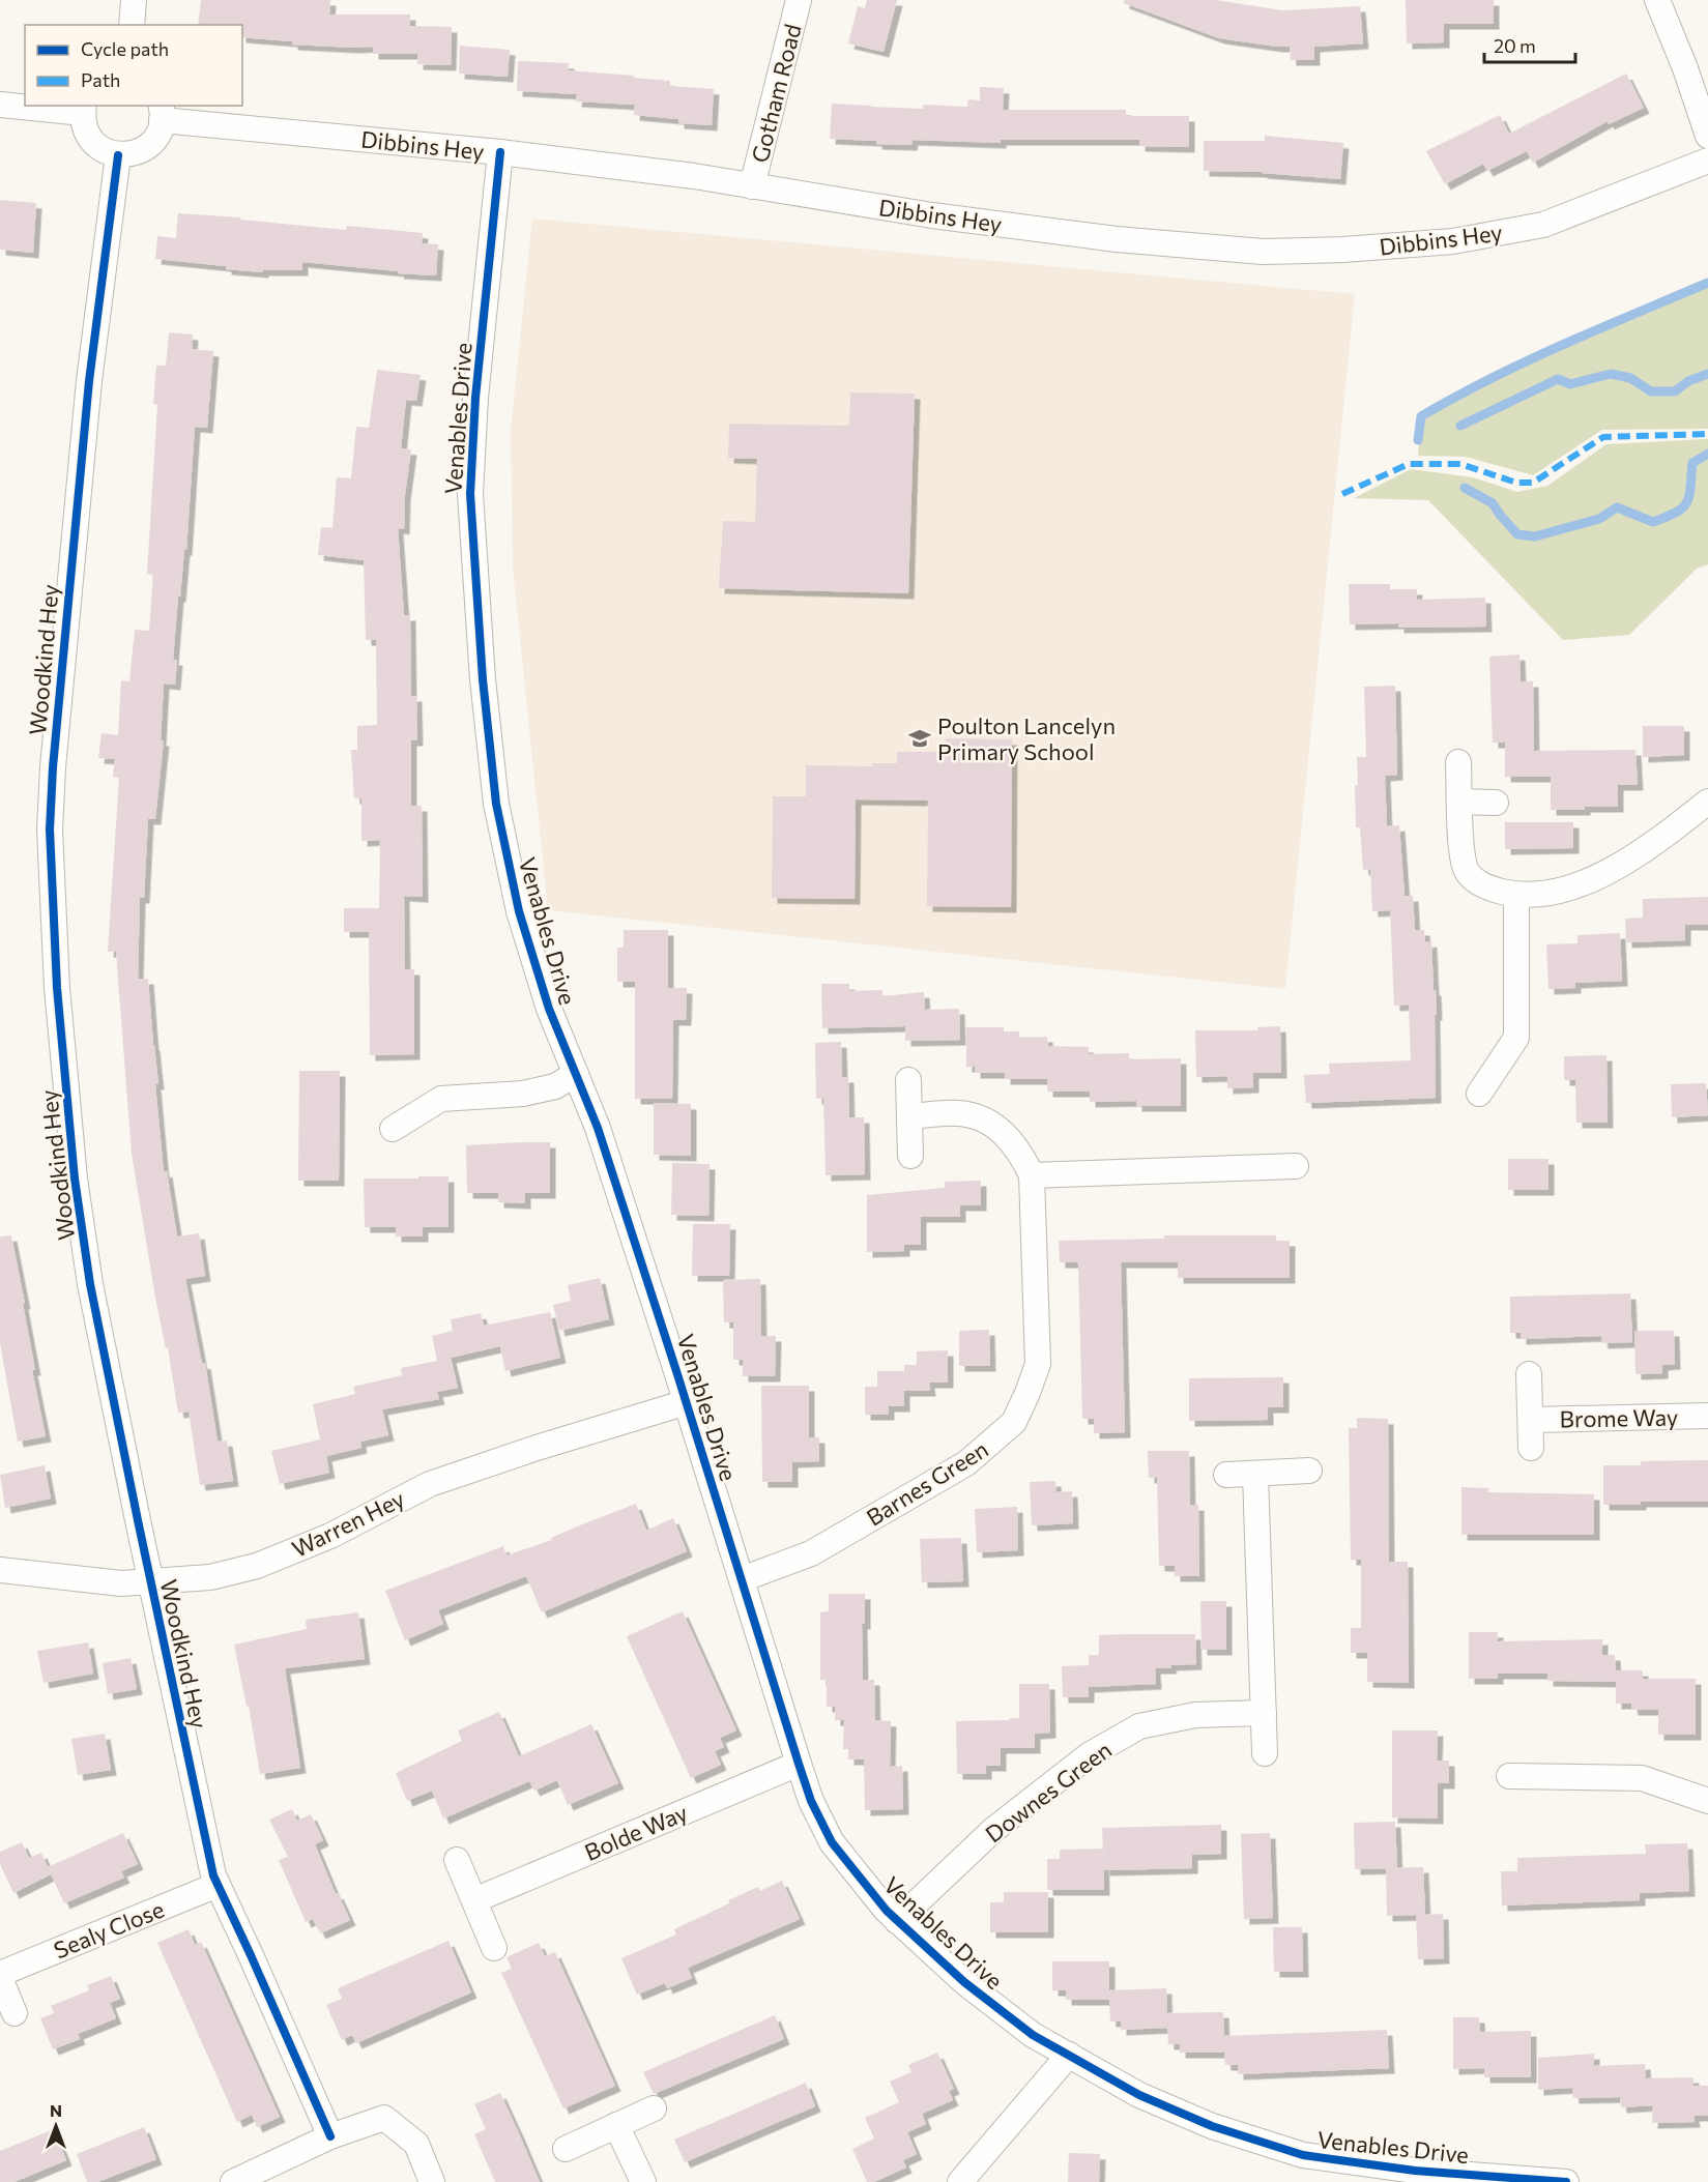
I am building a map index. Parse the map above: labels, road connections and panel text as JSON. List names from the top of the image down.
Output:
{
  "streets": {
    "street": [
      "Gotham Road",
      "Dibbins Hey",
      "Venables Drive",
      "Woodkind Hey",
      "Brome Way",
      "Barnes Green",
      "Warren Hey",
      "Downes Green",
      "Bolde Way",
      "Sealy Close"
    ]
  },
  "crossings": [
    ["Gotham Road", "Dibbins Hey"],
    ["Dibbins Hey", "Venables Drive"],
    ["Dibbins Hey", "Woodkind Hey"],
    ["Venables Drive", "Barnes Green"],
    ["Venables Drive", "Warren Hey"],
    ["Venables Drive", "Downes Green"],
    ["Venables Drive", "Bolde Way"],
    ["Woodkind Hey", "Warren Hey"],
    ["Woodkind Hey", "Sealy Close"]
  ],
  "places": {
    "school or university": ["Poulton Lancelyn Primary School"]
  },
  "legend": ["Cycle path", "Path"],
  "scale_bar": "20 m",
  "north": "top"
}
